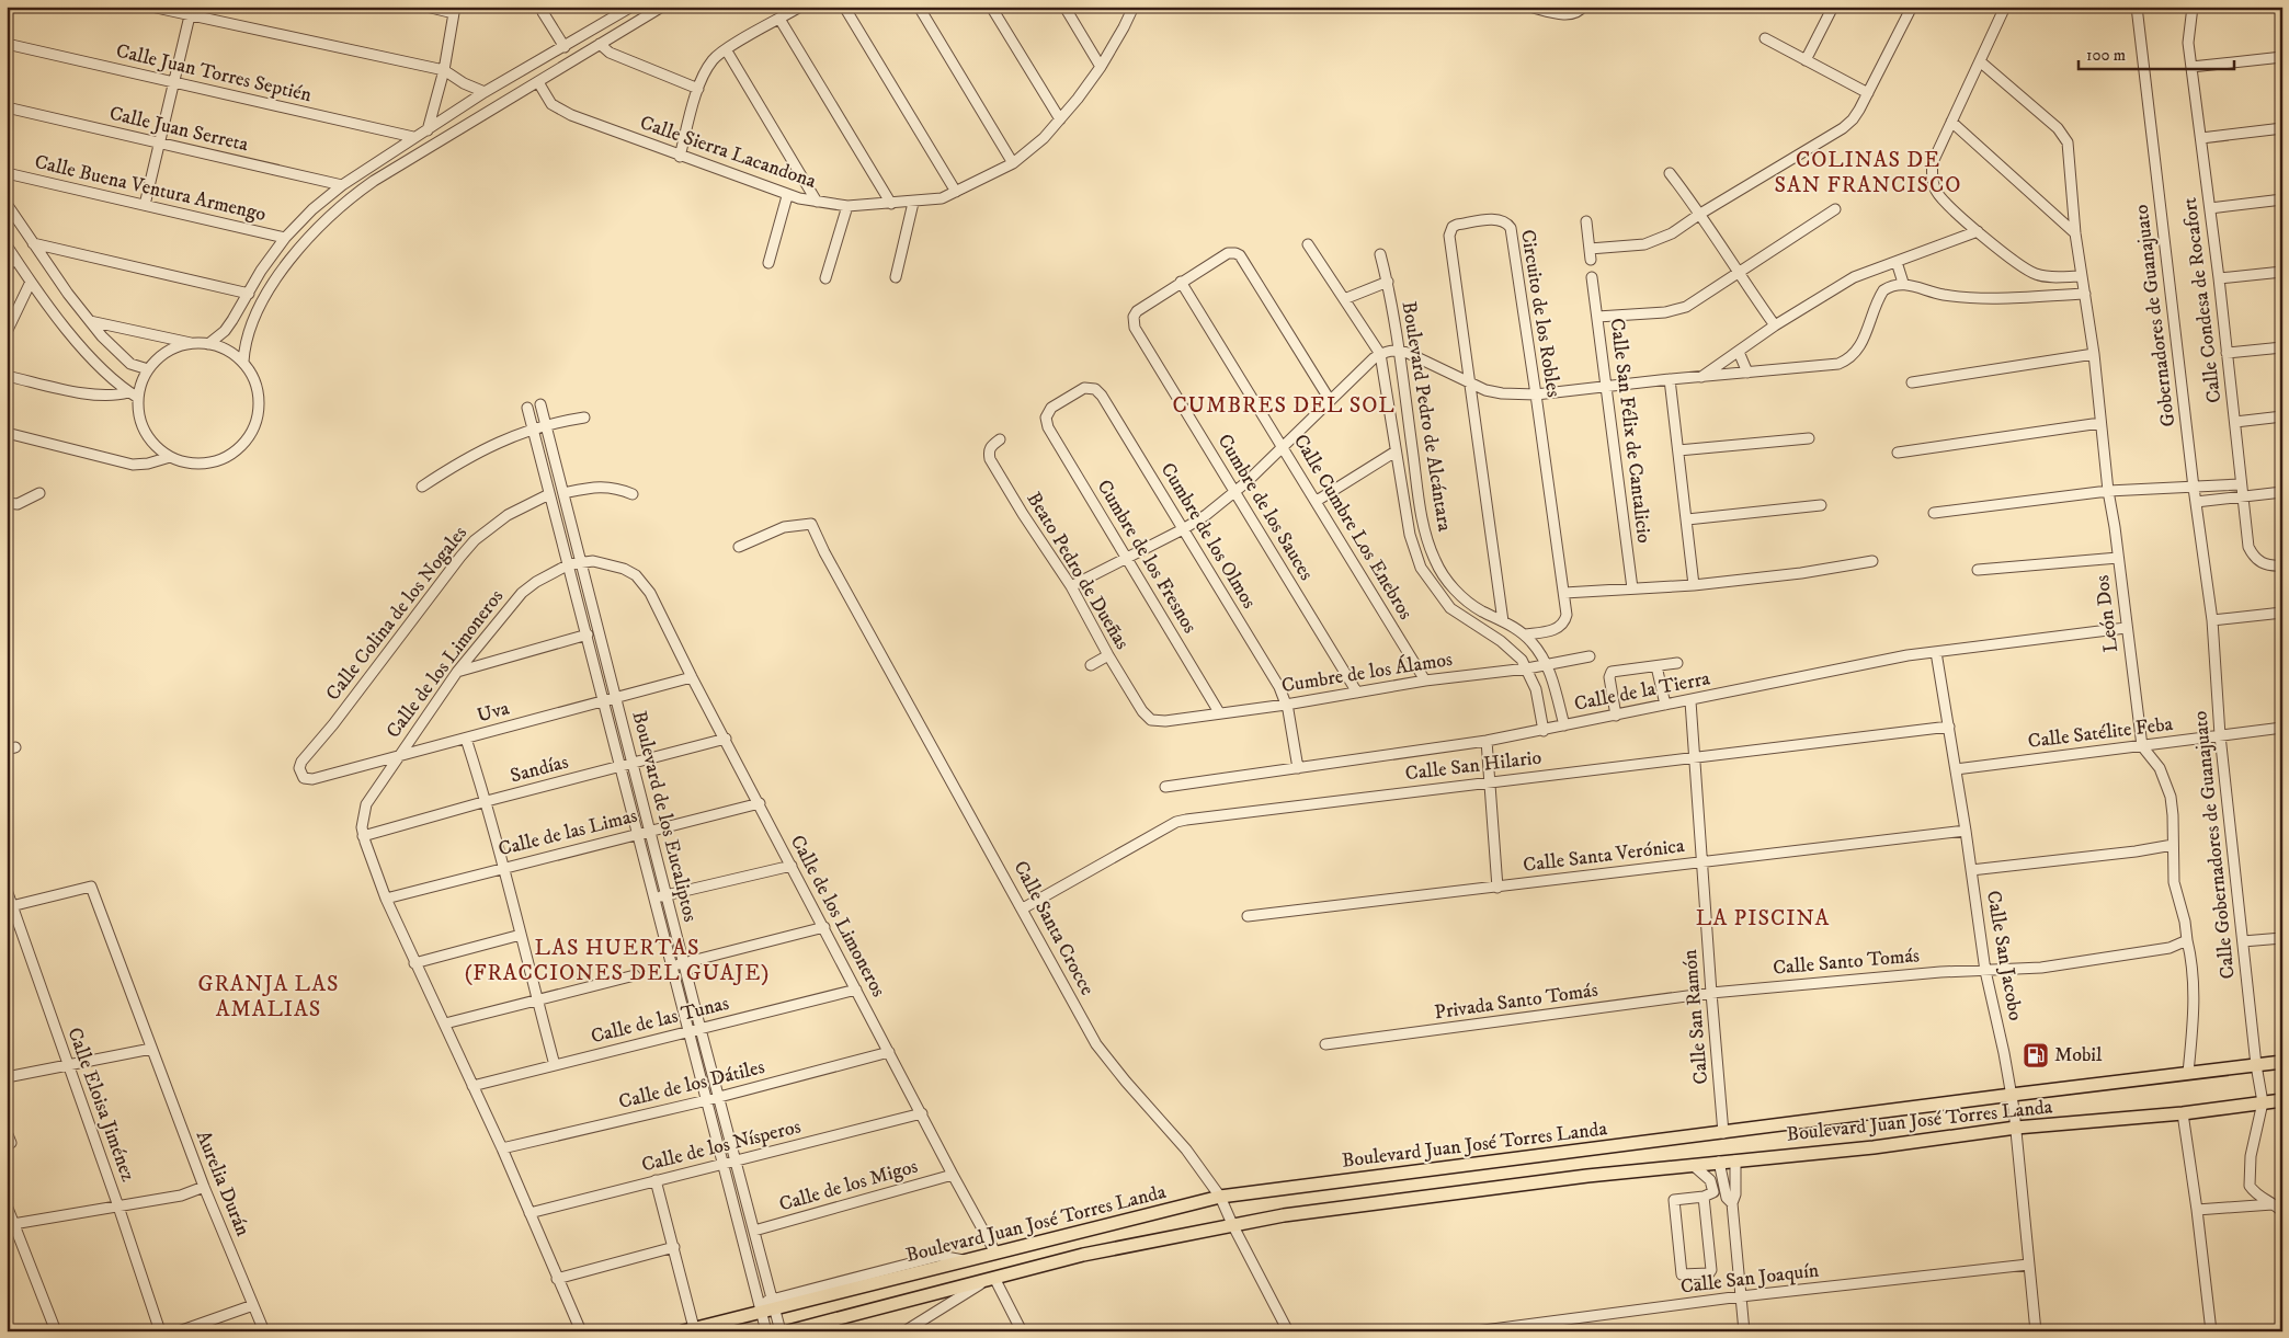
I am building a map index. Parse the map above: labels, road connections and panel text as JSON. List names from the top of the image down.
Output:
{
  "streets": {
    "main road": ["Boulevard Juan José Torres Landa"],
    "street": [
      "Calle Juan Torres Septién",
      "Calle Juan Serreta",
      "Calle Sierra Lacandona",
      "Calle Buena Ventura Armengo",
      "Calle Condesa de Rocafort",
      "Circuito de los Robles",
      "Gobernadores de Guanajuato",
      "Boulevard Pedro de Alcántara",
      "Calle San Félix de Cantalicio",
      "Cumbre de los Sauces",
      "Calle Cumbre Los Enebros",
      "Cumbre de los Olmos",
      "Cumbre de los Fresnos",
      "Beato Pedro de Dueñas",
      "Calle Colina de los Nogales",
      "León Dos",
      "Calle de los Limoneros",
      "Cumbre de los Álamos",
      "Calle de la Tierra",
      "Uva",
      "Calle Satélite Feba",
      "Calle San Hilario",
      "Sandías",
      "Boulevard de los Eucaliptos",
      "Calle de las Limas",
      "Calle Gobernadores de Guanajuato",
      "Calle Santa Verónica",
      "Calle Santa Crocce",
      "Calle San Jacobo",
      "Calle Santo Tomás",
      "Privada Santo Tomás",
      "Calle San Ramón",
      "Calle de las Tunas",
      "Calle de los Dátiles",
      "Calle Eloisa Jiménez",
      "Calle de los Nísperos",
      "Aurelia Durán",
      "Calle de los Migos",
      "Calle San Joaquín"
    ]
  },
  "crossings": [
    ["Circuito de los Robles", "Boulevard Pedro de Alcántara"],
    ["Gobernadores de Guanajuato", "Calle Gobernadores de Guanajuato"],
    ["Boulevard Pedro de Alcántara", "Cumbre de los Álamos"],
    ["Boulevard Pedro de Alcántara", "Calle de la Tierra"],
    ["Cumbre de los Sauces", "Calle Cumbre Los Enebros"],
    ["Cumbre de los Sauces", "Cumbre de los Álamos"],
    ["Calle Cumbre Los Enebros", "Cumbre de los Álamos"],
    ["Cumbre de los Olmos", "Cumbre de los Fresnos"],
    ["Cumbre de los Olmos", "Cumbre de los Álamos"],
    ["Cumbre de los Olmos", "Calle de la Tierra"],
    ["Cumbre de los Fresnos", "Cumbre de los Álamos"],
    ["Beato Pedro de Dueñas", "Cumbre de los Álamos"],
    ["Calle Colina de los Nogales", "Uva"],
    ["Calle Colina de los Nogales", "Boulevard de los Eucaliptos"],
    ["León Dos", "Calle de la Tierra"],
    ["León Dos", "Calle Satélite Feba"],
    ["Calle de los Limoneros", "Uva"],
    ["Calle de los Limoneros", "Sandías"],
    ["Calle de los Limoneros", "Boulevard de los Eucaliptos"],
    ["Calle de los Limoneros", "Calle de las Limas"],
    ["Calle de los Limoneros", "Calle de las Tunas"],
    ["Calle de los Limoneros", "Calle de los Dátiles"],
    ["Calle de los Limoneros", "Boulevard Juan José Torres Landa"],
    ["Calle de los Limoneros", "Calle de los Nísperos"],
    ["Calle de los Limoneros", "Calle de los Migos"],
    ["Calle de la Tierra", "Calle San Jacobo"],
    ["Calle de la Tierra", "Calle San Ramón"],
    ["Uva", "Boulevard de los Eucaliptos"],
    ["Calle Satélite Feba", "Calle Gobernadores de Guanajuato"],
    ["Calle Satélite Feba", "Calle San Jacobo"],
    ["Calle San Hilario", "Calle Santa Crocce"],
    ["Calle San Hilario", "Calle San Jacobo"],
    ["Calle San Hilario", "Calle San Ramón"],
    ["Sandías", "Boulevard de los Eucaliptos"],
    ["Boulevard de los Eucaliptos", "Calle de las Limas"],
    ["Boulevard de los Eucaliptos", "Calle de las Tunas"],
    ["Boulevard de los Eucaliptos", "Calle de los Dátiles"],
    ["Boulevard de los Eucaliptos", "Boulevard Juan José Torres Landa"],
    ["Boulevard de los Eucaliptos", "Calle de los Nísperos"],
    ["Boulevard de los Eucaliptos", "Calle de los Migos"],
    ["Calle Gobernadores de Guanajuato", "Boulevard Juan José Torres Landa"],
    ["Calle Santa Verónica", "Calle San Jacobo"],
    ["Calle Santa Verónica", "Calle San Ramón"],
    ["Calle Santa Crocce", "Boulevard Juan José Torres Landa"],
    ["Calle San Jacobo", "Calle Santo Tomás"],
    ["Calle San Jacobo", "Boulevard Juan José Torres Landa"],
    ["Calle San Jacobo", "Calle San Joaquín"],
    ["Calle Santo Tomás", "Privada Santo Tomás"],
    ["Calle Santo Tomás", "Calle San Ramón"],
    ["Privada Santo Tomás", "Calle San Ramón"],
    ["Calle San Ramón", "Boulevard Juan José Torres Landa"],
    ["Calle Eloisa Jiménez", "Aurelia Durán"]
  ],
  "districts": [
    "COLINAS DE SAN FRANCISCO",
    "CUMBRES DEL SOL",
    "LA PISCINA",
    "LAS HUERTAS (FRACCIONES DEL GUAJE)",
    "GRANJA LAS AMALIAS"
  ],
  "places": {
    "fuel station": ["Mobil"]
  },
  "scale_bar": "100 m"
}
